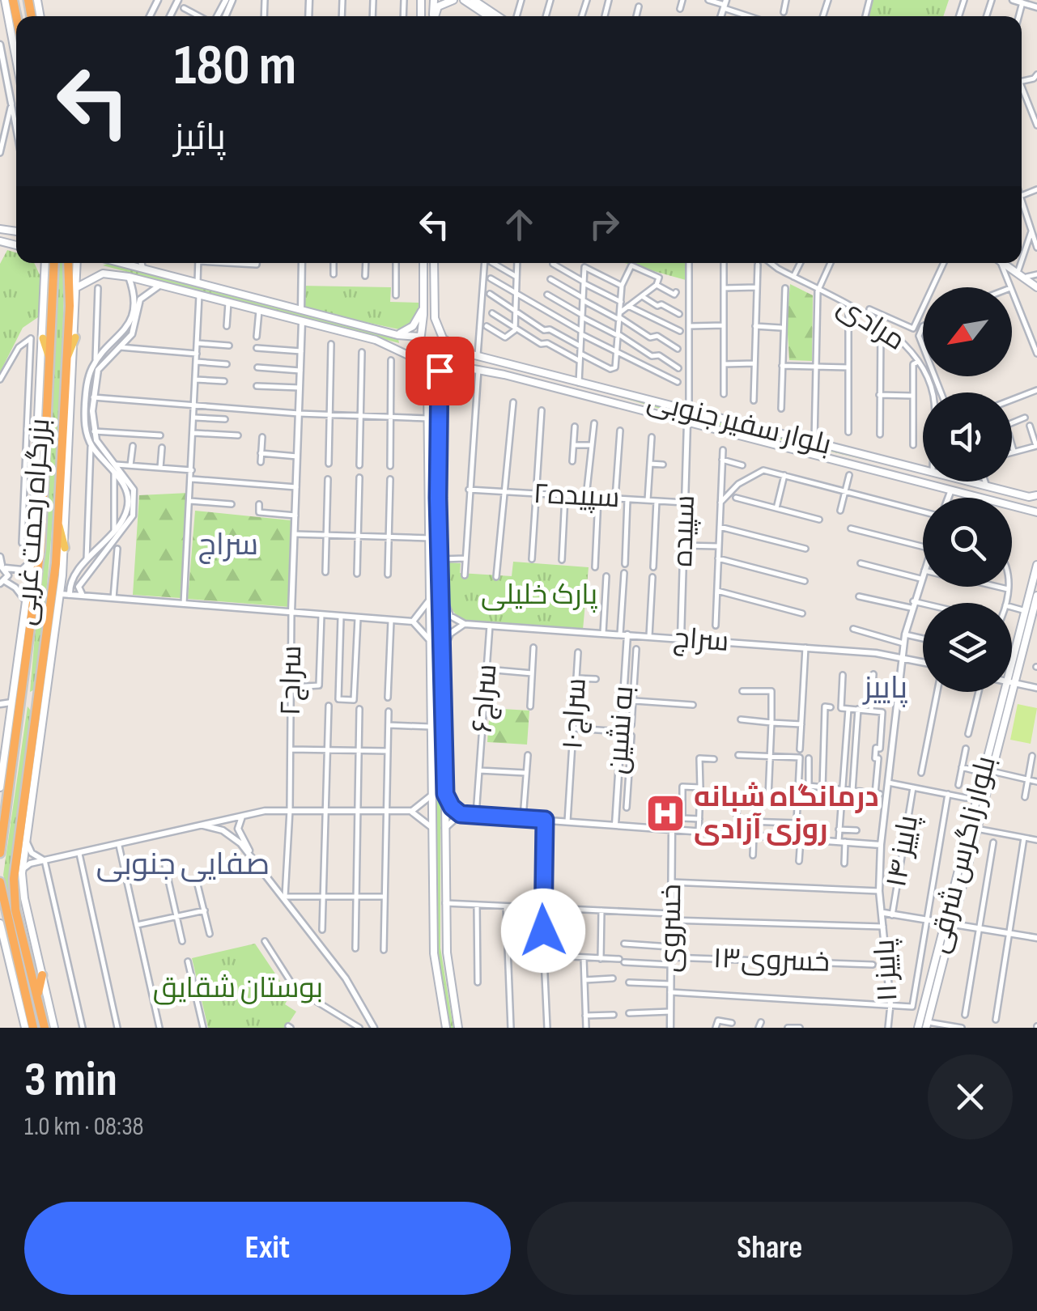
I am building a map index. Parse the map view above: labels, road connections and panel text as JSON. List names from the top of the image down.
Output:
{
  "streets": {
    "highway": ["بزرگراه رحمت غربی"],
    "main road": ["بلوار سفیر جنوبی", "بلوار زاگرس شرقی"],
    "street": [
      "مرادی",
      "سپیده۲",
      "سپیده",
      "سراج",
      "سراج۲",
      "سراج۶",
      "سراج۱۰",
      "به نشین",
      "پاییز ۱۴",
      "خسروى",
      "خسروى۱۳",
      "پاییز ۱۱"
    ]
  },
  "crossings": [
    ["بلوار سفیر جنوبی", "سپیده"],
    ["سپیده۲", "سپیده"],
    ["سپیده", "سراج"],
    ["سراج", "سراج۶"],
    ["سراج", "به نشین"],
    ["سراج", "پاییز ۱۱"],
    ["خسروى", "خسروى۱۳"]
  ],
  "districts": ["سراج", "پاییز", "صفایی جنوبی"],
  "parks": ["پارک خلیلی", "بوستان شقایق"],
  "places": {
    "hospital": ["درمانگاه شبانه روزی آزادی"]
  },
  "north": "bottom left",
  "page": {
    "turn": ["180 m", "پائیز"],
    "heading": ["3 min", "1.0 km · 08:38"],
    "buttons": ["Exit", "Share"]
  }
}
